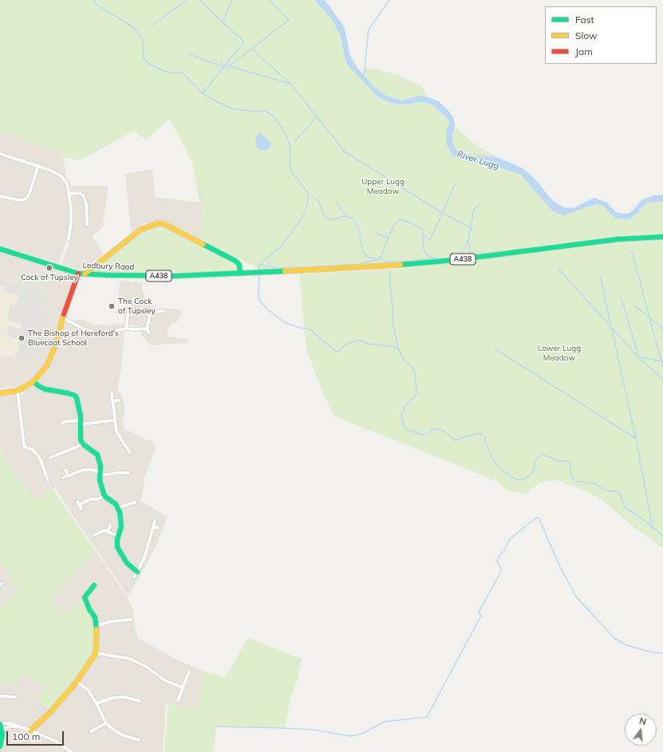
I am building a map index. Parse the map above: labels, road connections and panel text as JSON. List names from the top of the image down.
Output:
{
  "streets": {
    "main road": ["A438", "Ledbury Road"]
  },
  "crossings": [
    ["A438", "Ledbury Road"]
  ],
  "water": ["River Lugg"],
  "parks": ["Upper Lugg Meadow", "Lower Lugg Meadow"],
  "places": ["Cock of Tupsley", "The Cock of Tupsley", "The Bishop of Hereford's Bluecoat School"],
  "legend": ["Fast", "Slow", "Jam"],
  "scale_bar": "100 m",
  "north": "top"
}
